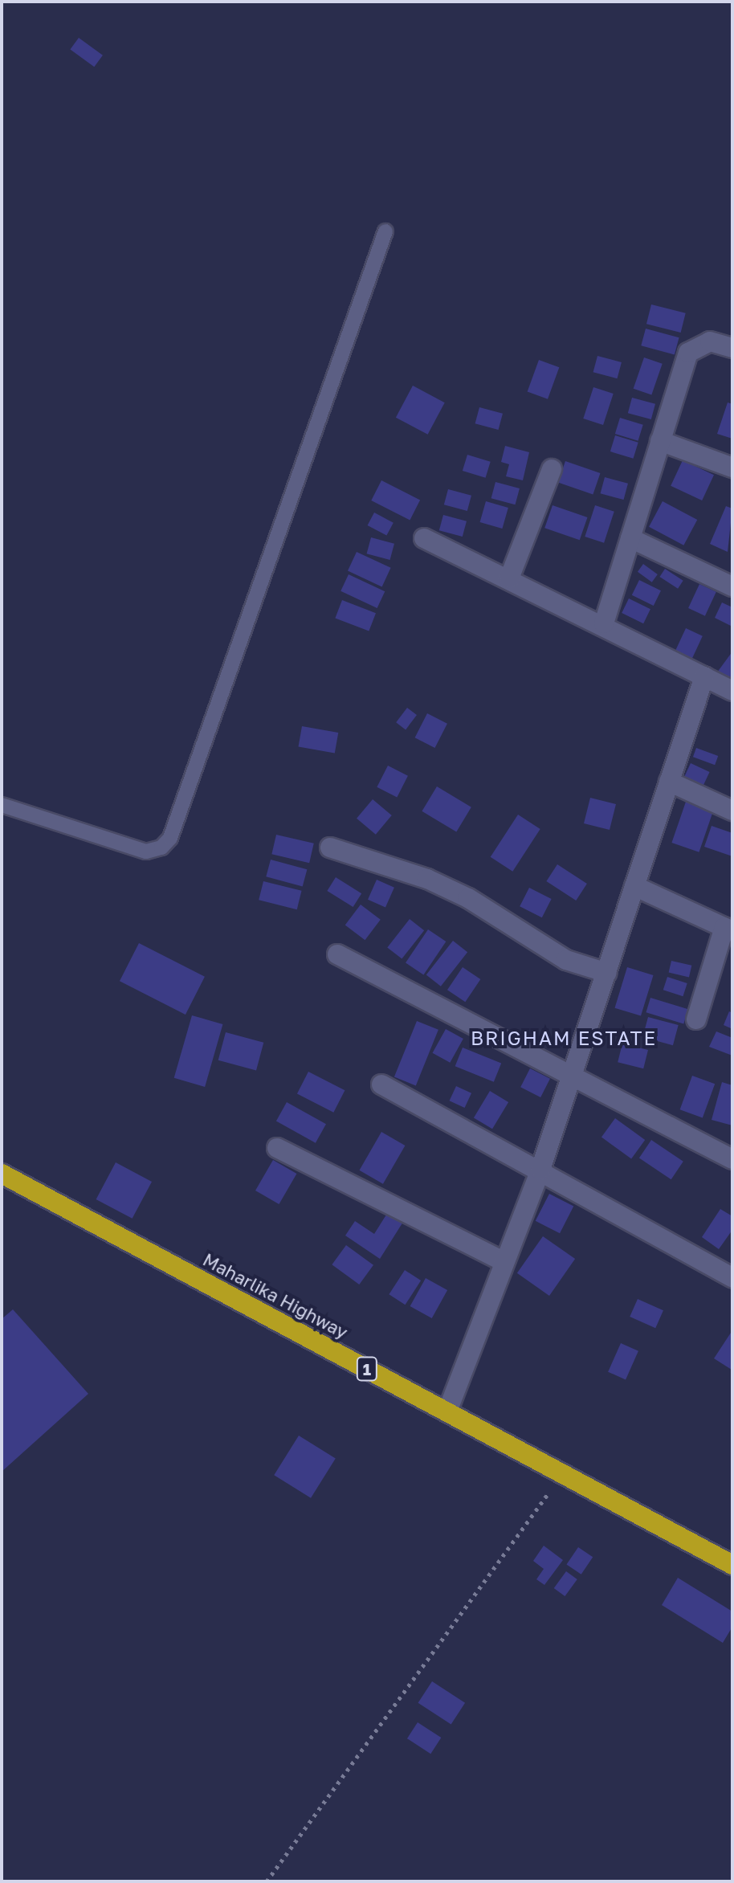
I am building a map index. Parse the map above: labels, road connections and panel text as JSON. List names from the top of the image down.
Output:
{
  "streets": {
    "highway": ["Maharlika Highway", "1"]
  },
  "districts": ["BRIGHAM ESTATE"]
}
